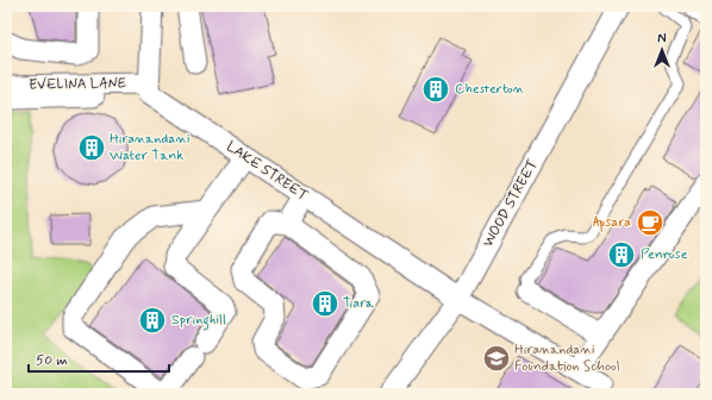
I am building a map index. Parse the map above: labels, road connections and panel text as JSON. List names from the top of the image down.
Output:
{
  "streets": {
    "street": ["EVELINA LANE", "LAKE STREET", "WOOD STREET"]
  },
  "crossings": [
    ["LAKE STREET", "WOOD STREET"]
  ],
  "places": {
    "building": [
      "Chesterton",
      "Hiranandani Water Tank",
      "Penrose",
      "Tiara",
      "Springhill"
    ],
    "cafe": ["Apsara"],
    "school or university": ["Hiranandani Foundation School"]
  },
  "scale_bar": "50 m",
  "north": "top"
}
